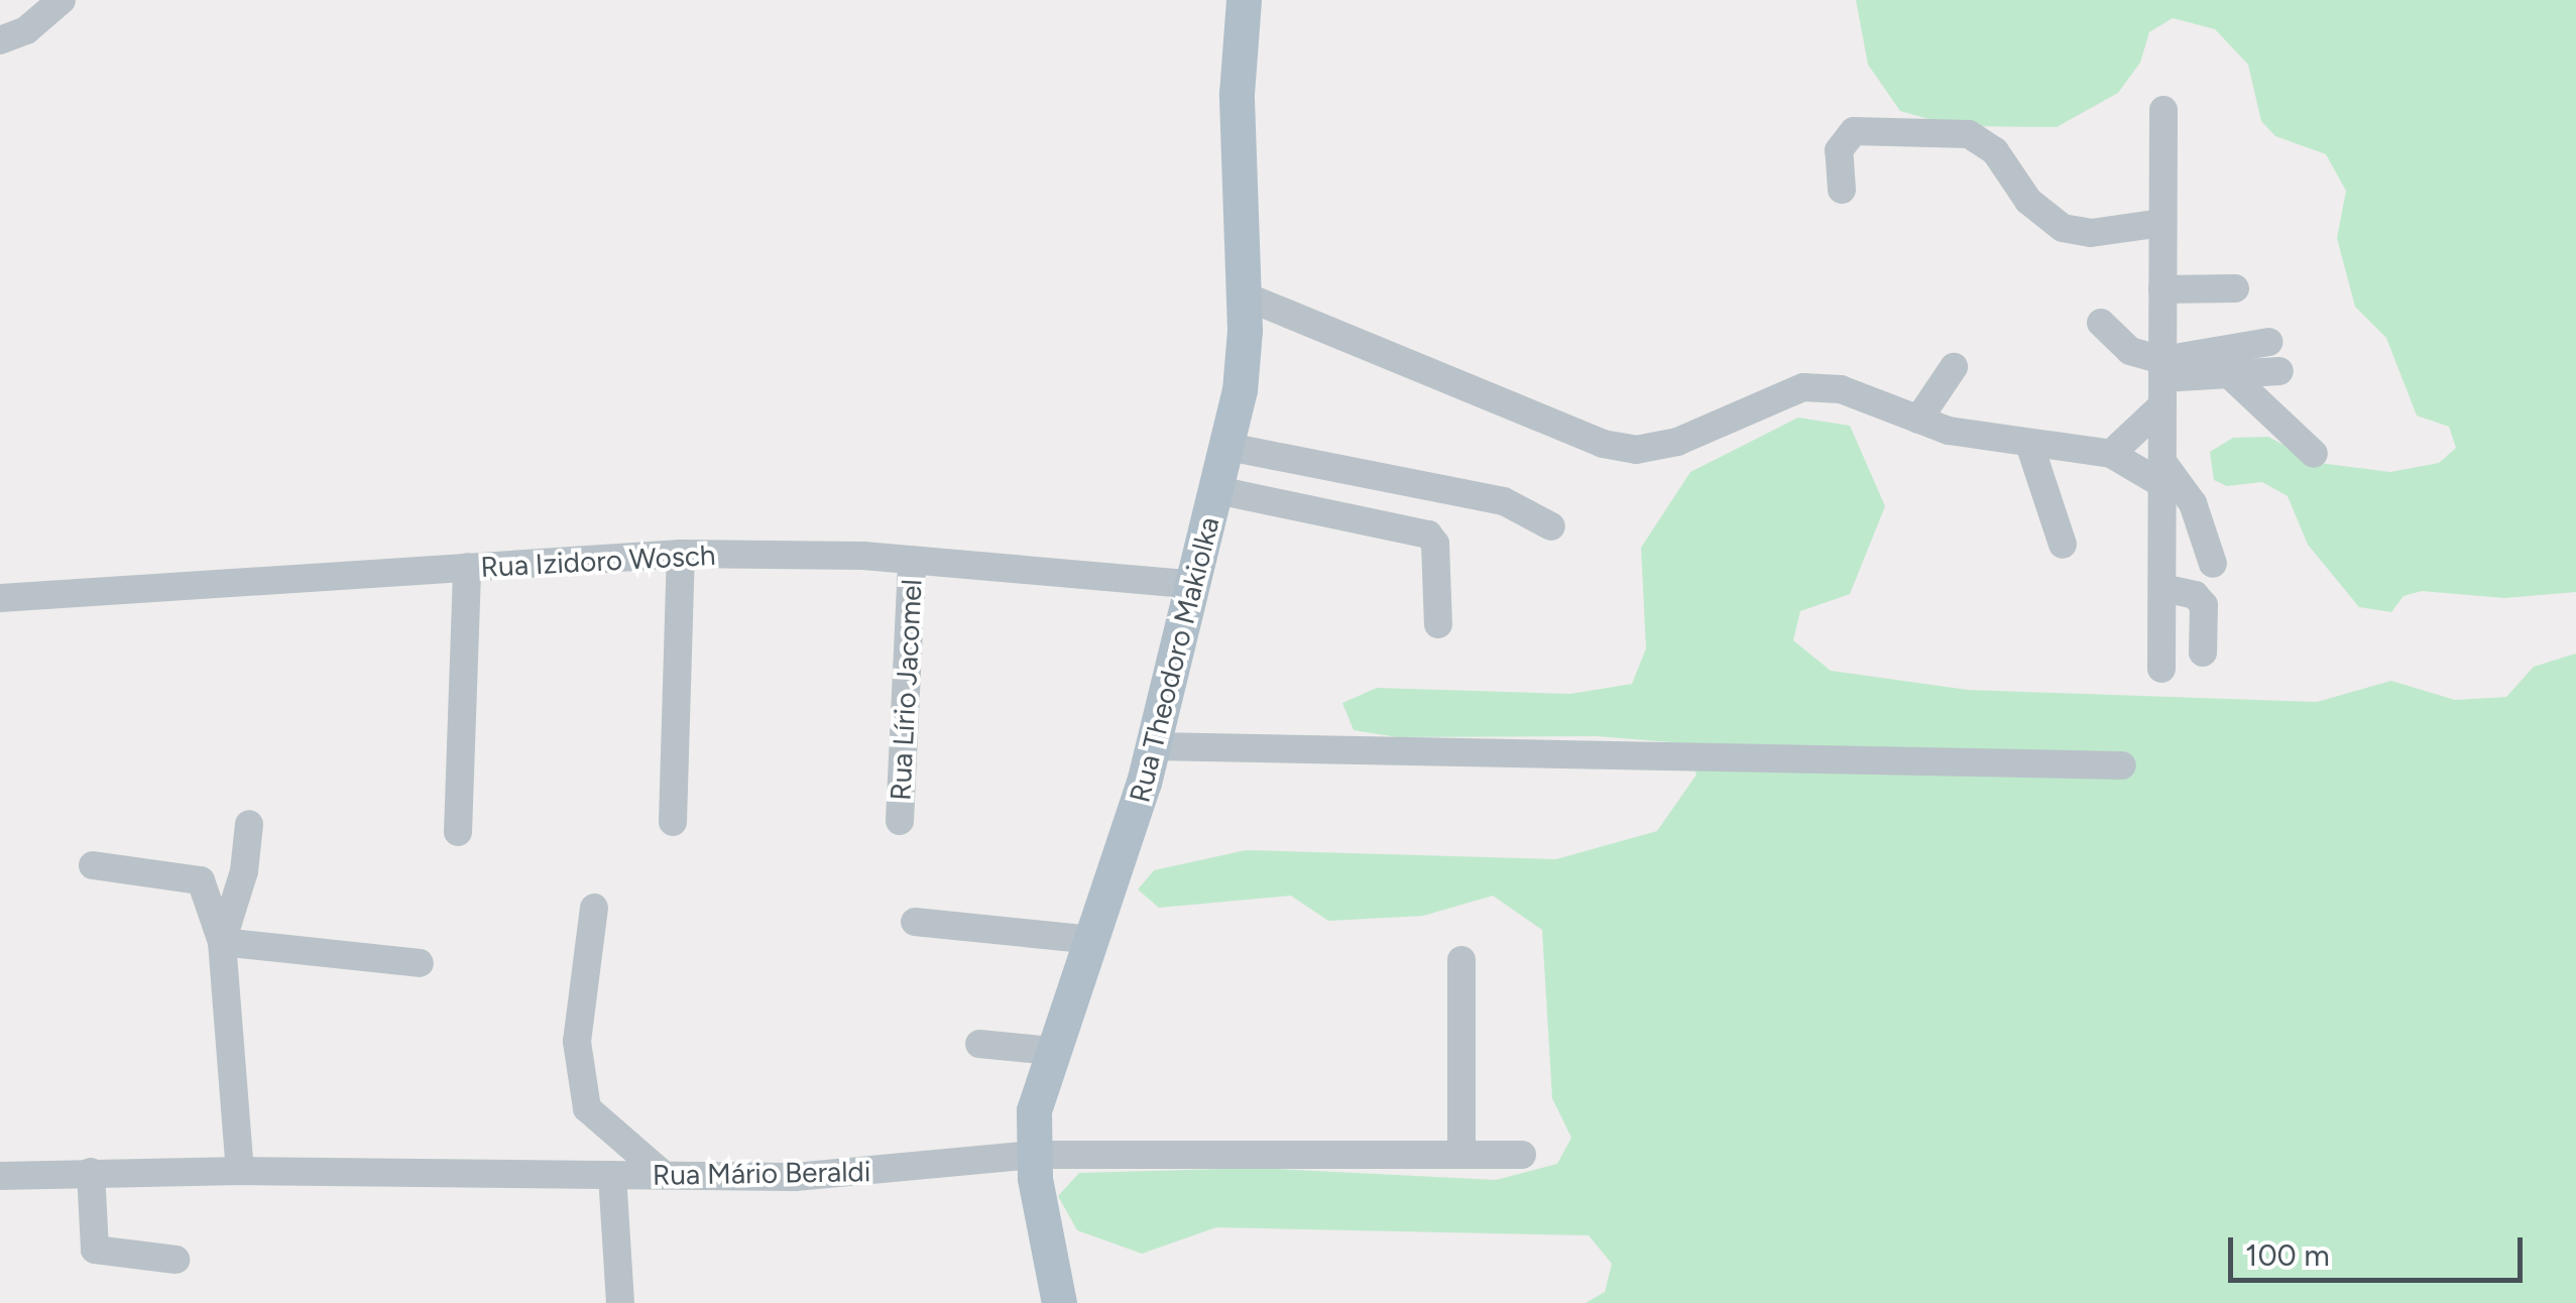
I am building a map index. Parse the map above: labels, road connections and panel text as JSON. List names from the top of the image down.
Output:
{
  "streets": {
    "main road": ["Rua Theodoro Makiolka"],
    "street": ["Rua Izidoro Wosch", "Rua Lírio Jacomel", "Rua Mário Beraldi"]
  },
  "crossings": [
    ["Rua Izidoro Wosch", "Rua Theodoro Makiolka"],
    ["Rua Izidoro Wosch", "Rua Lírio Jacomel"],
    ["Rua Theodoro Makiolka", "Rua Mário Beraldi"]
  ],
  "scale_bar": "100 m"
}
